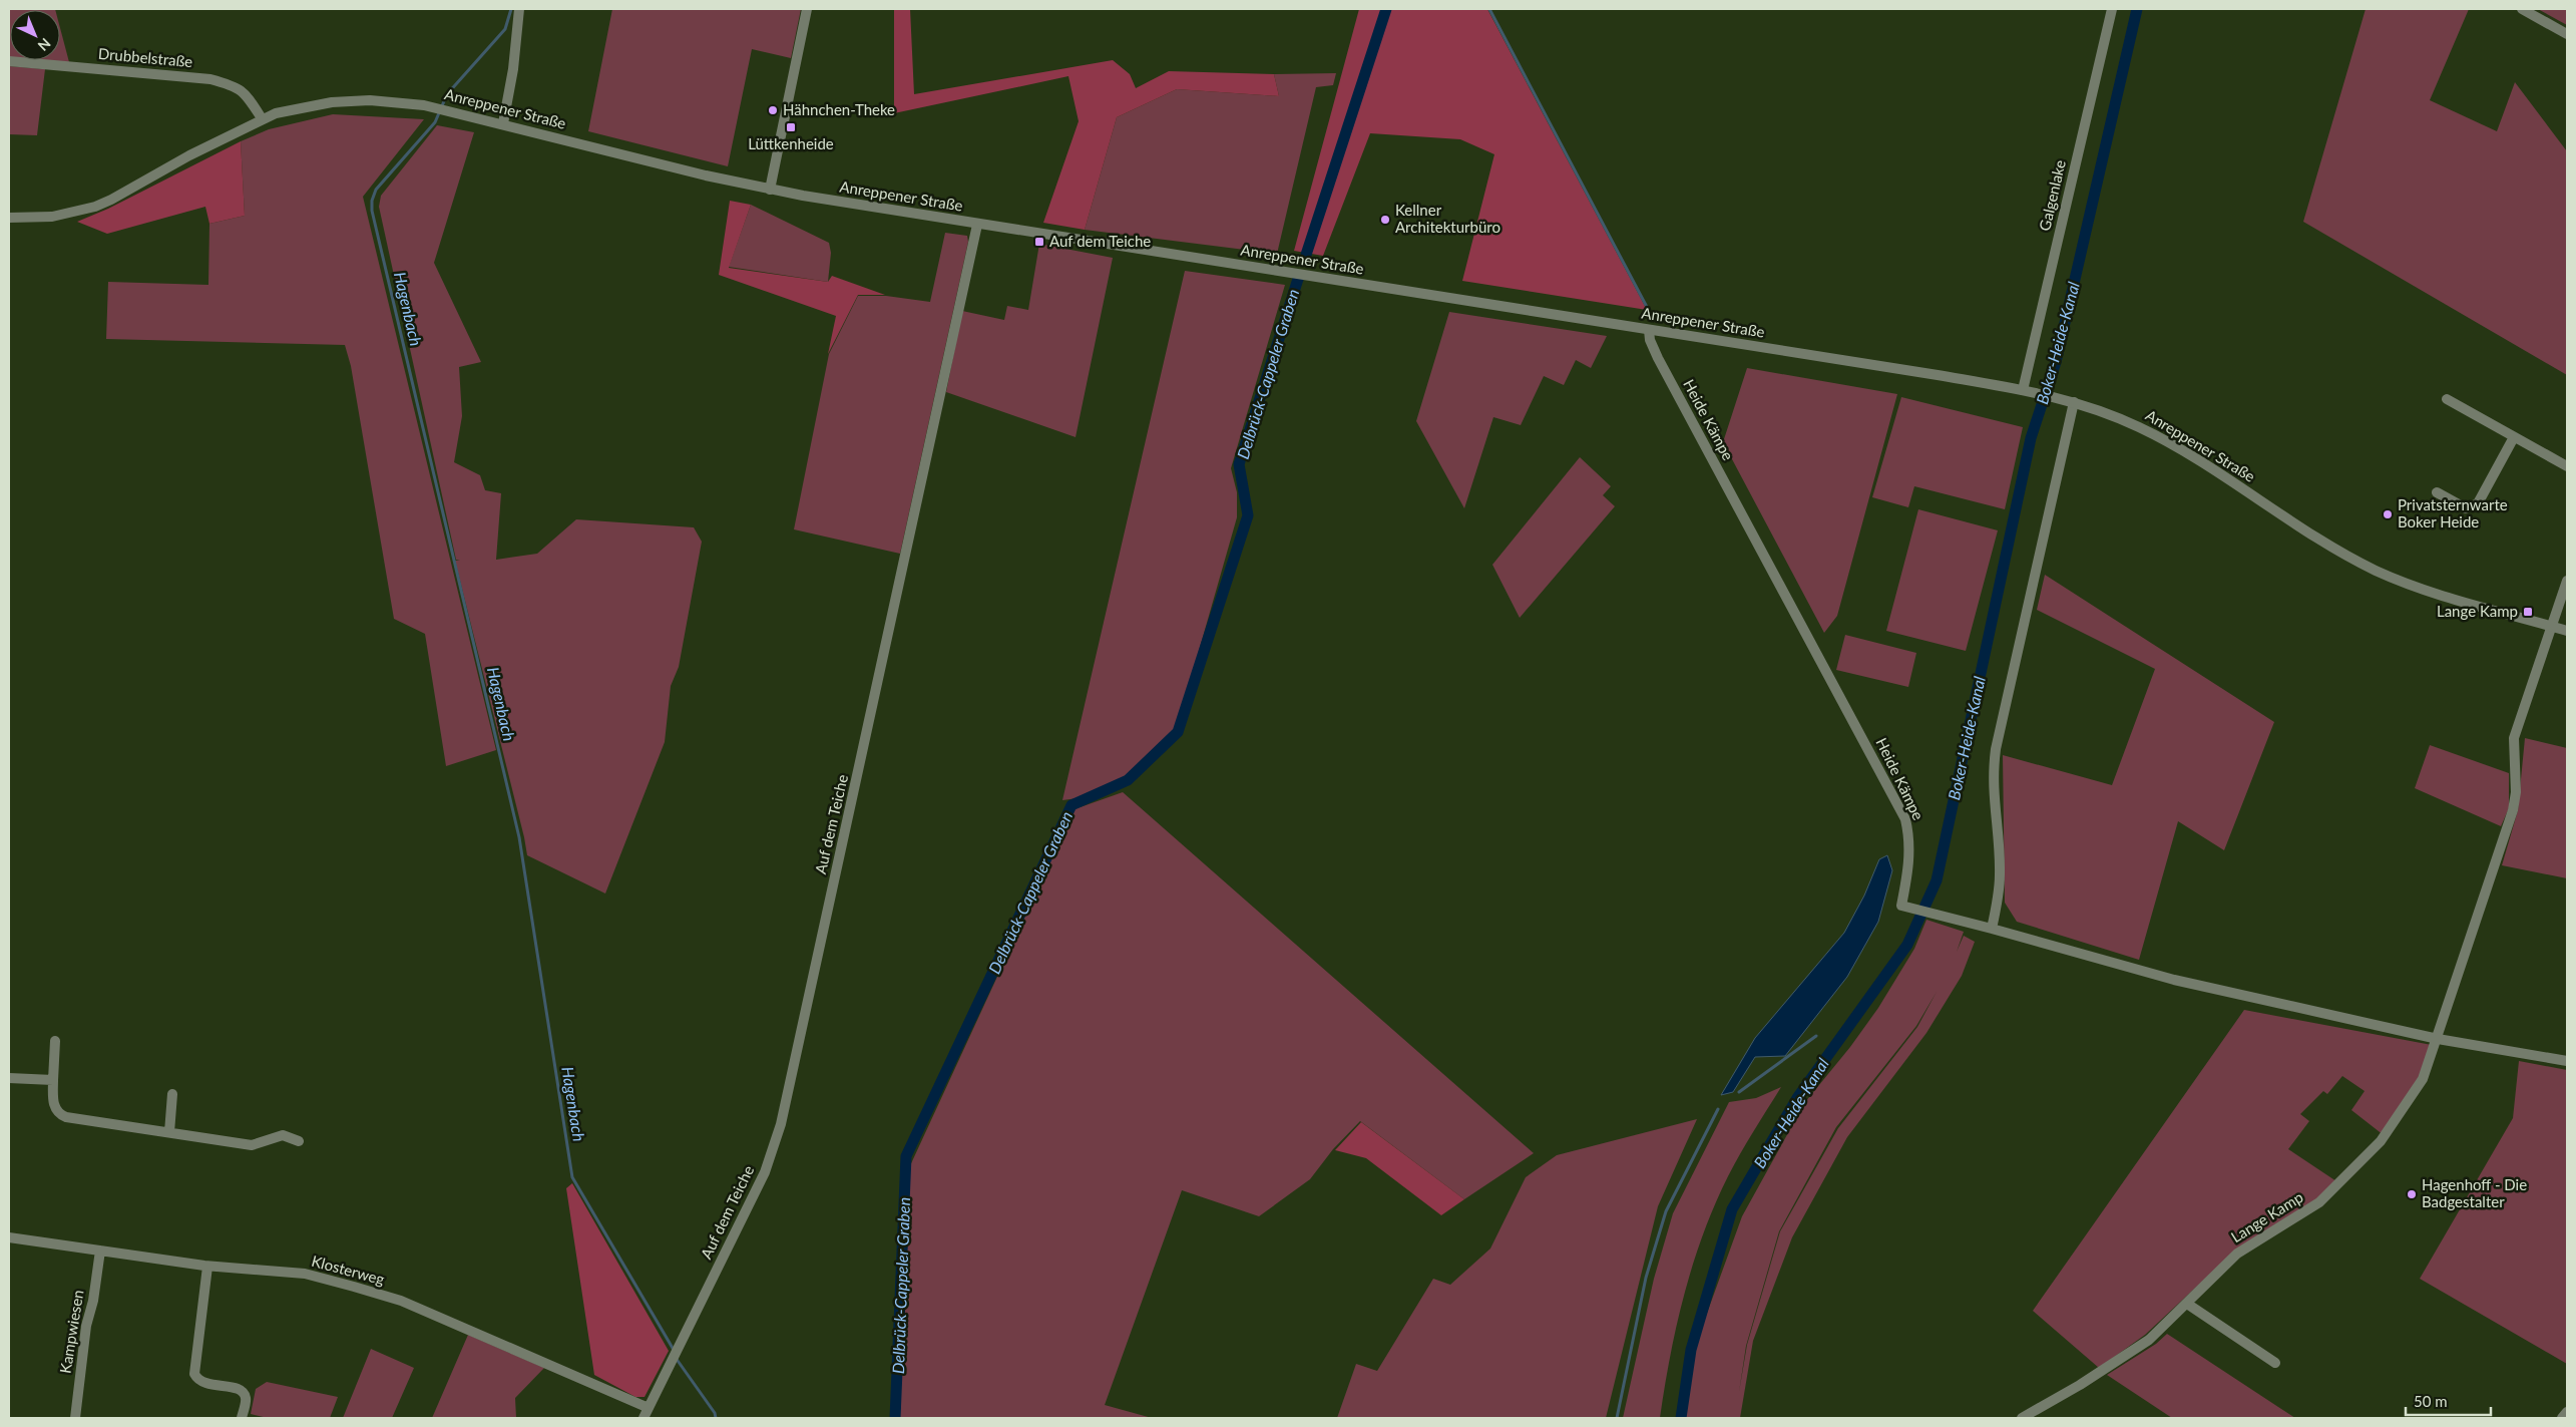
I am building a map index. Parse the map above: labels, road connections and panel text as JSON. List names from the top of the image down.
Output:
{
  "streets": {
    "street": [
      "Drubbelstraße",
      "Anreppener Straße",
      "Galgenlake",
      "Heide Kämpe",
      "Auf dem Teiche",
      "Lange Kamp",
      "Klosterweg",
      "Kampwiesen"
    ]
  },
  "crossings": [
    ["Drubbelstraße", "Anreppener Straße"],
    ["Anreppener Straße", "Galgenlake"],
    ["Anreppener Straße", "Heide Kämpe"],
    ["Anreppener Straße", "Auf dem Teiche"],
    ["Anreppener Straße", "Lange Kamp"],
    ["Auf dem Teiche", "Klosterweg"],
    ["Klosterweg", "Kampwiesen"]
  ],
  "water": ["Hagenbach", "Boker-Heide-Kanal", "Delbrück-Cappeler Graben"],
  "places": {
    "other": [
      "Hähnchen-Theke",
      "Kellner Architekturbüro",
      "Privatsternwarte Boker Heide",
      "Hagenhoff - Die Badgestalter"
    ],
    "transit": ["Lüttkenheide", "Auf dem Teiche", "Lange Kamp"]
  },
  "scale_bar": "50 m",
  "north": "bottom right"
}
